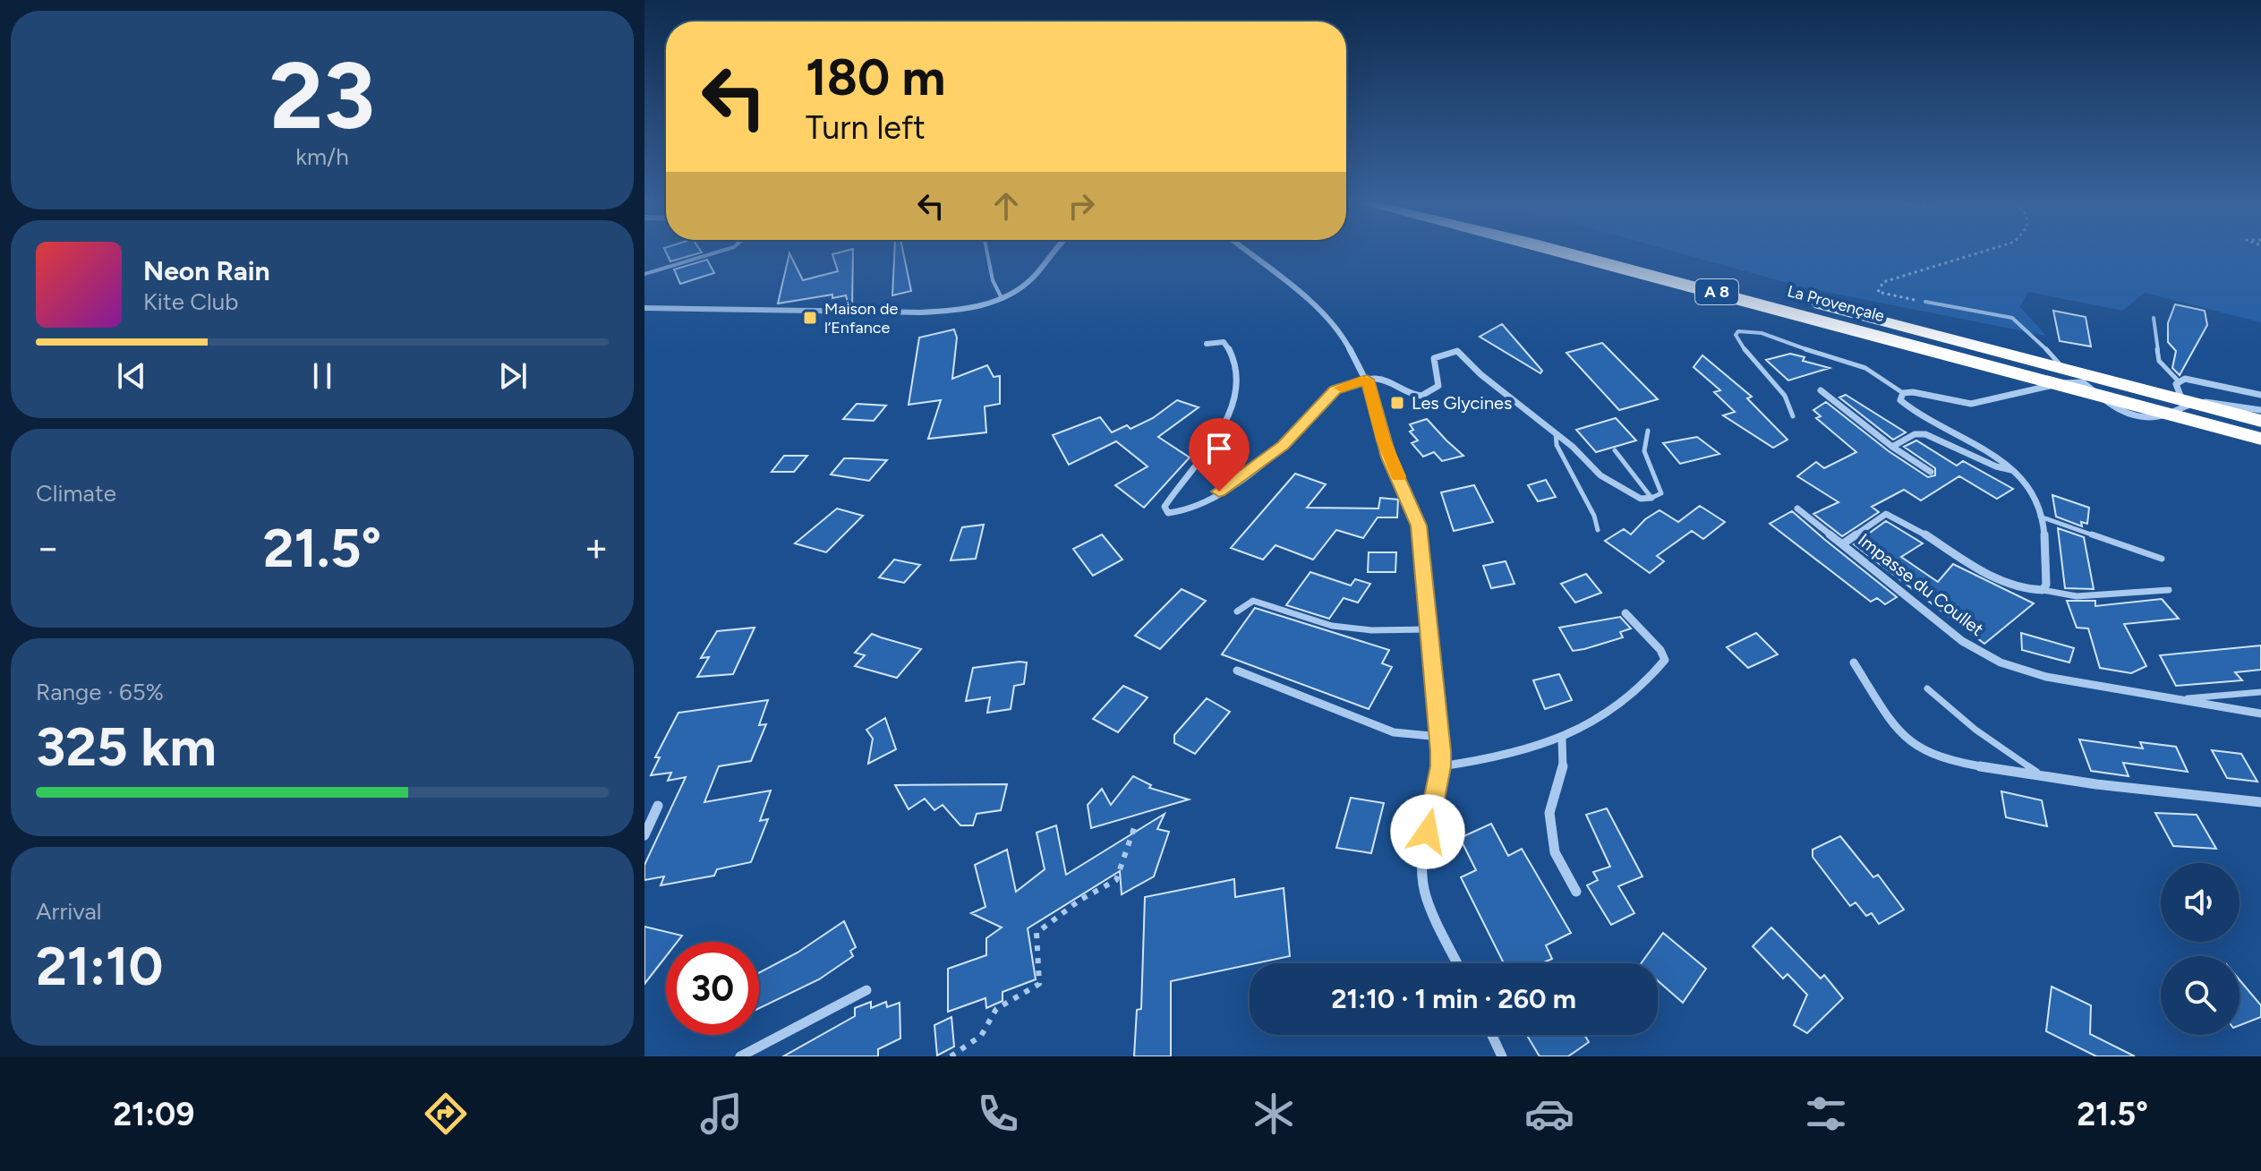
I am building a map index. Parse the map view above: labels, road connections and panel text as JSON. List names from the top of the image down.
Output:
{
  "streets": {
    "highway": ["A 8", "La Provençale"],
    "street": ["Impasse du Coullet"]
  },
  "places": {
    "transit": ["Maison de l’Enfance", "Les Glycines"]
  },
  "page": {
    "tile": [
      ["23", "km/h"],
      "Climate",
      ["Range · 65%", "325 km"],
      ["Arrival", "21:10"]
    ],
    "turn": ["180 m", "Turn left"],
    "song": ["Neon Rain", "Kite Club"],
    "heat": ["−", "21.5°", "+"],
    "limit": "30",
    "trip": "21:10 · 1 min · 260 m",
    "tabs": ["21:09", "21.5°"]
  }
}
